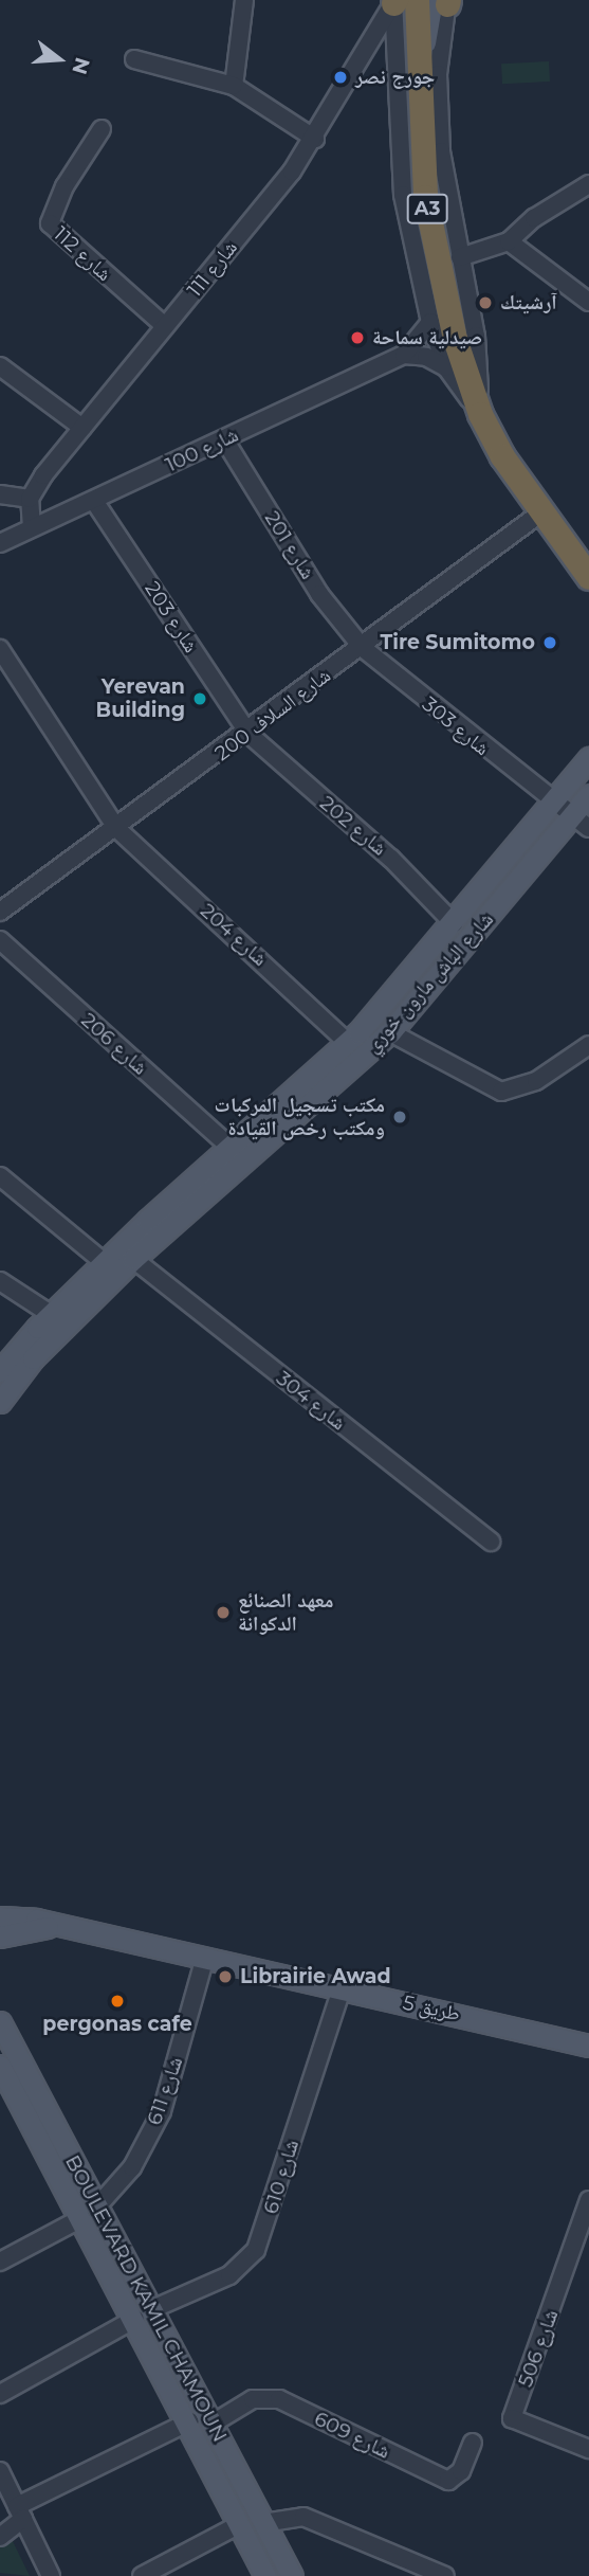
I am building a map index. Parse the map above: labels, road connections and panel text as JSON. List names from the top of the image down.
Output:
{
  "streets": {
    "highway": ["A3"],
    "main road": ["شارع الباش مارون خوري", "طريق 5", "BOULEVARD KAMIL CHAMOUN"],
    "street": [
      "شارع 112",
      "شارع 111",
      "شارع 100",
      "شارع 201",
      "شارع 203",
      "200 شارع السلاف",
      "شارع 303",
      "شارع 202",
      "شارع 204",
      "شارع 206",
      "شارع 304",
      "شارع 611",
      "شارع 610",
      "شارع 506",
      "شارع 609"
    ]
  },
  "crossings": [
    ["A3", "شارع 111"],
    ["A3", "200 شارع السلاف"],
    ["شارع 112", "شارع 111"],
    ["شارع 100", "شارع 201"],
    ["شارع 100", "شارع 203"],
    ["شارع 201", "200 شارع السلاف"],
    ["شارع 201", "شارع 303"],
    ["شارع 203", "200 شارع السلاف"],
    ["شارع 203", "شارع 202"],
    ["200 شارع السلاف", "شارع 303"],
    ["200 شارع السلاف", "شارع 202"],
    ["200 شارع السلاف", "شارع 204"],
    ["شارع 303", "شارع الباش مارون خوري"],
    ["شارع الباش مارون خوري", "شارع 304"],
    ["طريق 5", "شارع 611"],
    ["طريق 5", "شارع 610"],
    ["شارع 611", "BOULEVARD KAMIL CHAMOUN"],
    ["شارع 610", "BOULEVARD KAMIL CHAMOUN"],
    ["BOULEVARD KAMIL CHAMOUN", "شارع 609"]
  ],
  "places": [
    "جورج نصر",
    "آرشيتك",
    "صيدلية سماحة",
    "Tire Sumitomo",
    "Yerevan Building",
    "مكتب تسجيل المركبات ومكتب رخص القيادة",
    "معهد الصنائع الدكوانة",
    "Librairie Awad",
    "pergonas cafe"
  ],
  "north": "right"
}
